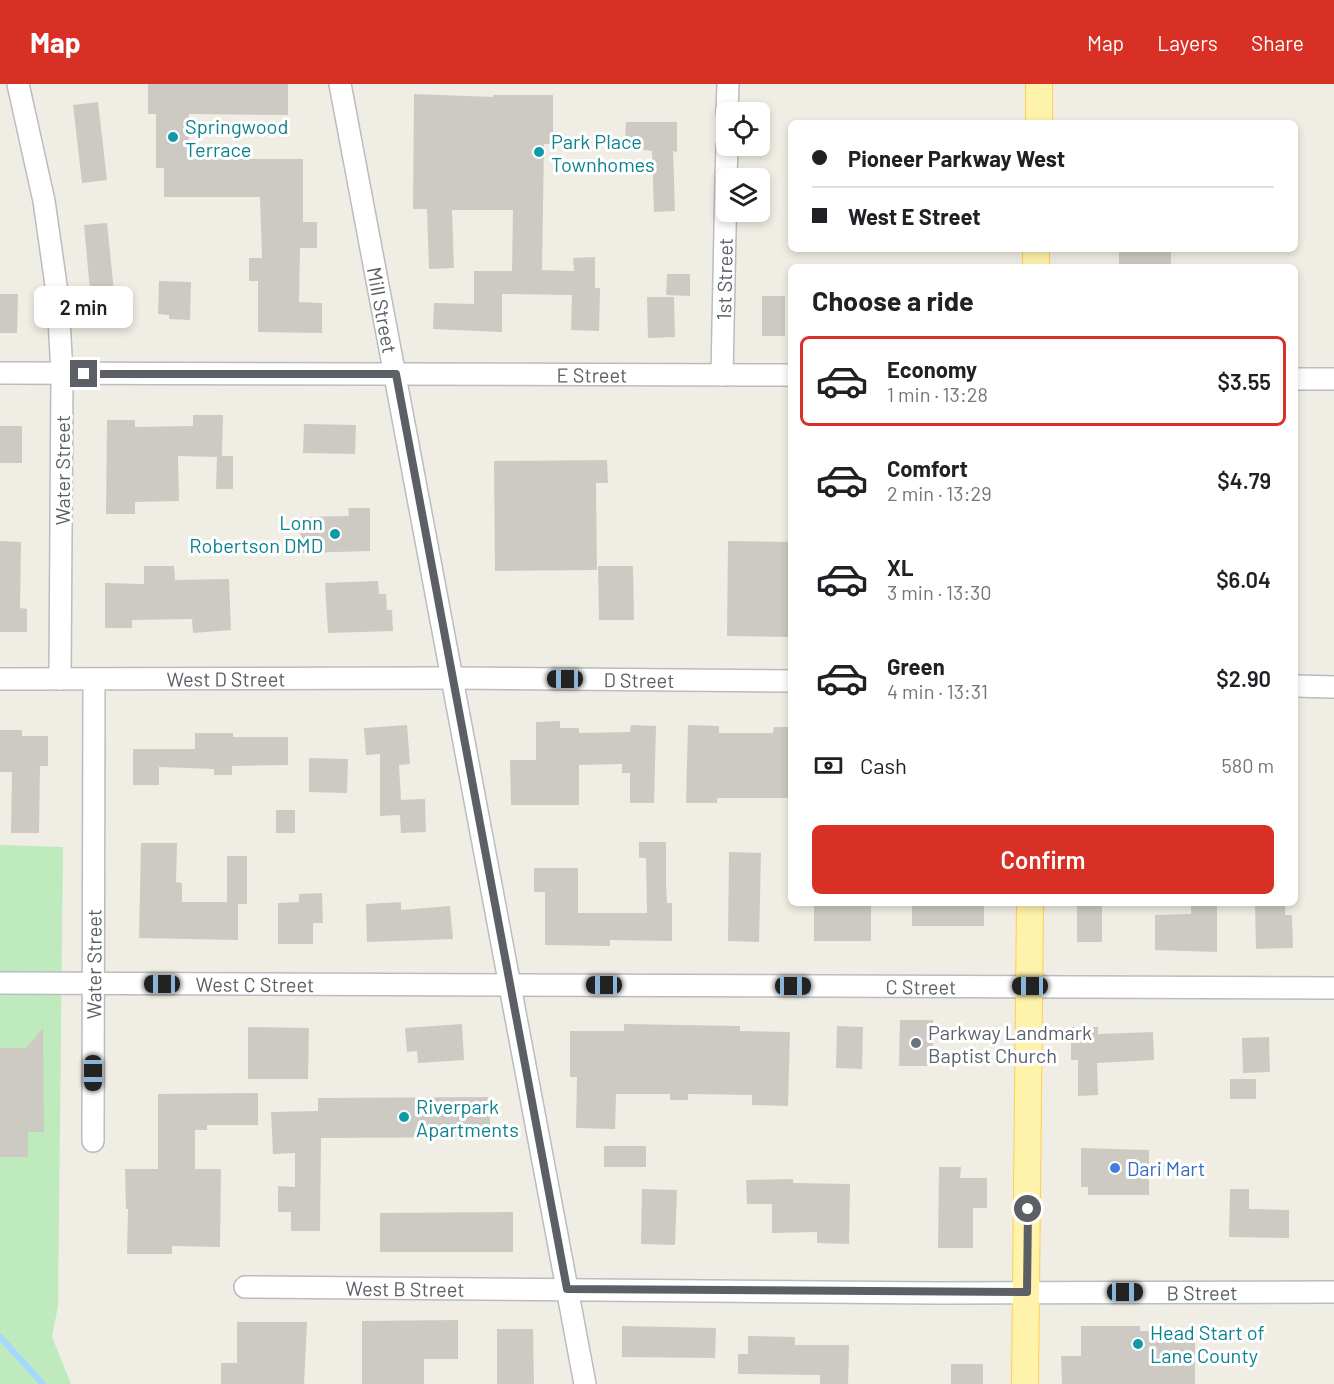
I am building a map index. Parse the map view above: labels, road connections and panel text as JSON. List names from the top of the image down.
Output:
{
  "streets": {
    "street": [
      "1st Street",
      "Mill Street",
      "E Street",
      "Water Street",
      "D Street",
      "West D Street",
      "West C Street",
      "C Street",
      "West B Street",
      "B Street"
    ]
  },
  "crossings": [
    ["1st Street", "E Street"],
    ["Mill Street", "E Street"],
    ["Mill Street", "D Street"],
    ["Mill Street", "West D Street"],
    ["Mill Street", "West C Street"],
    ["Mill Street", "C Street"],
    ["Mill Street", "West B Street"],
    ["Mill Street", "B Street"],
    ["E Street", "Water Street"],
    ["Water Street", "West D Street"],
    ["Water Street", "West C Street"],
    ["D Street", "West D Street"],
    ["West C Street", "C Street"],
    ["West B Street", "B Street"]
  ],
  "places": [
    "Springwood Terrace",
    "Park Place Townhomes",
    "Lonn Robertson DMD",
    "Parkway Landmark Baptist Church",
    "Riverpark Apartments",
    "Dari Mart",
    "Head Start of Lane County"
  ],
  "page": {
    "header": "Map",
    "nav": ["Map", "Layers", "Share"],
    "banner": ["Pioneer Parkway West", "West E Street"],
    "heading": "Choose a ride",
    "bubble": "2 min",
    "list": [
      {
        "name": "Economy",
        "note": "1 min · 13:28",
        "value": "$3.55"
      },
      {
        "name": "Comfort",
        "note": "2 min · 13:29",
        "value": "$4.79"
      },
      {
        "name": "XL",
        "note": "3 min · 13:30",
        "value": "$6.04"
      },
      {
        "name": "Green",
        "note": "4 min · 13:31",
        "value": "$2.90"
      }
    ],
    "pay": ["Cash", "580 m"],
    "buttons": "Confirm"
  }
}
